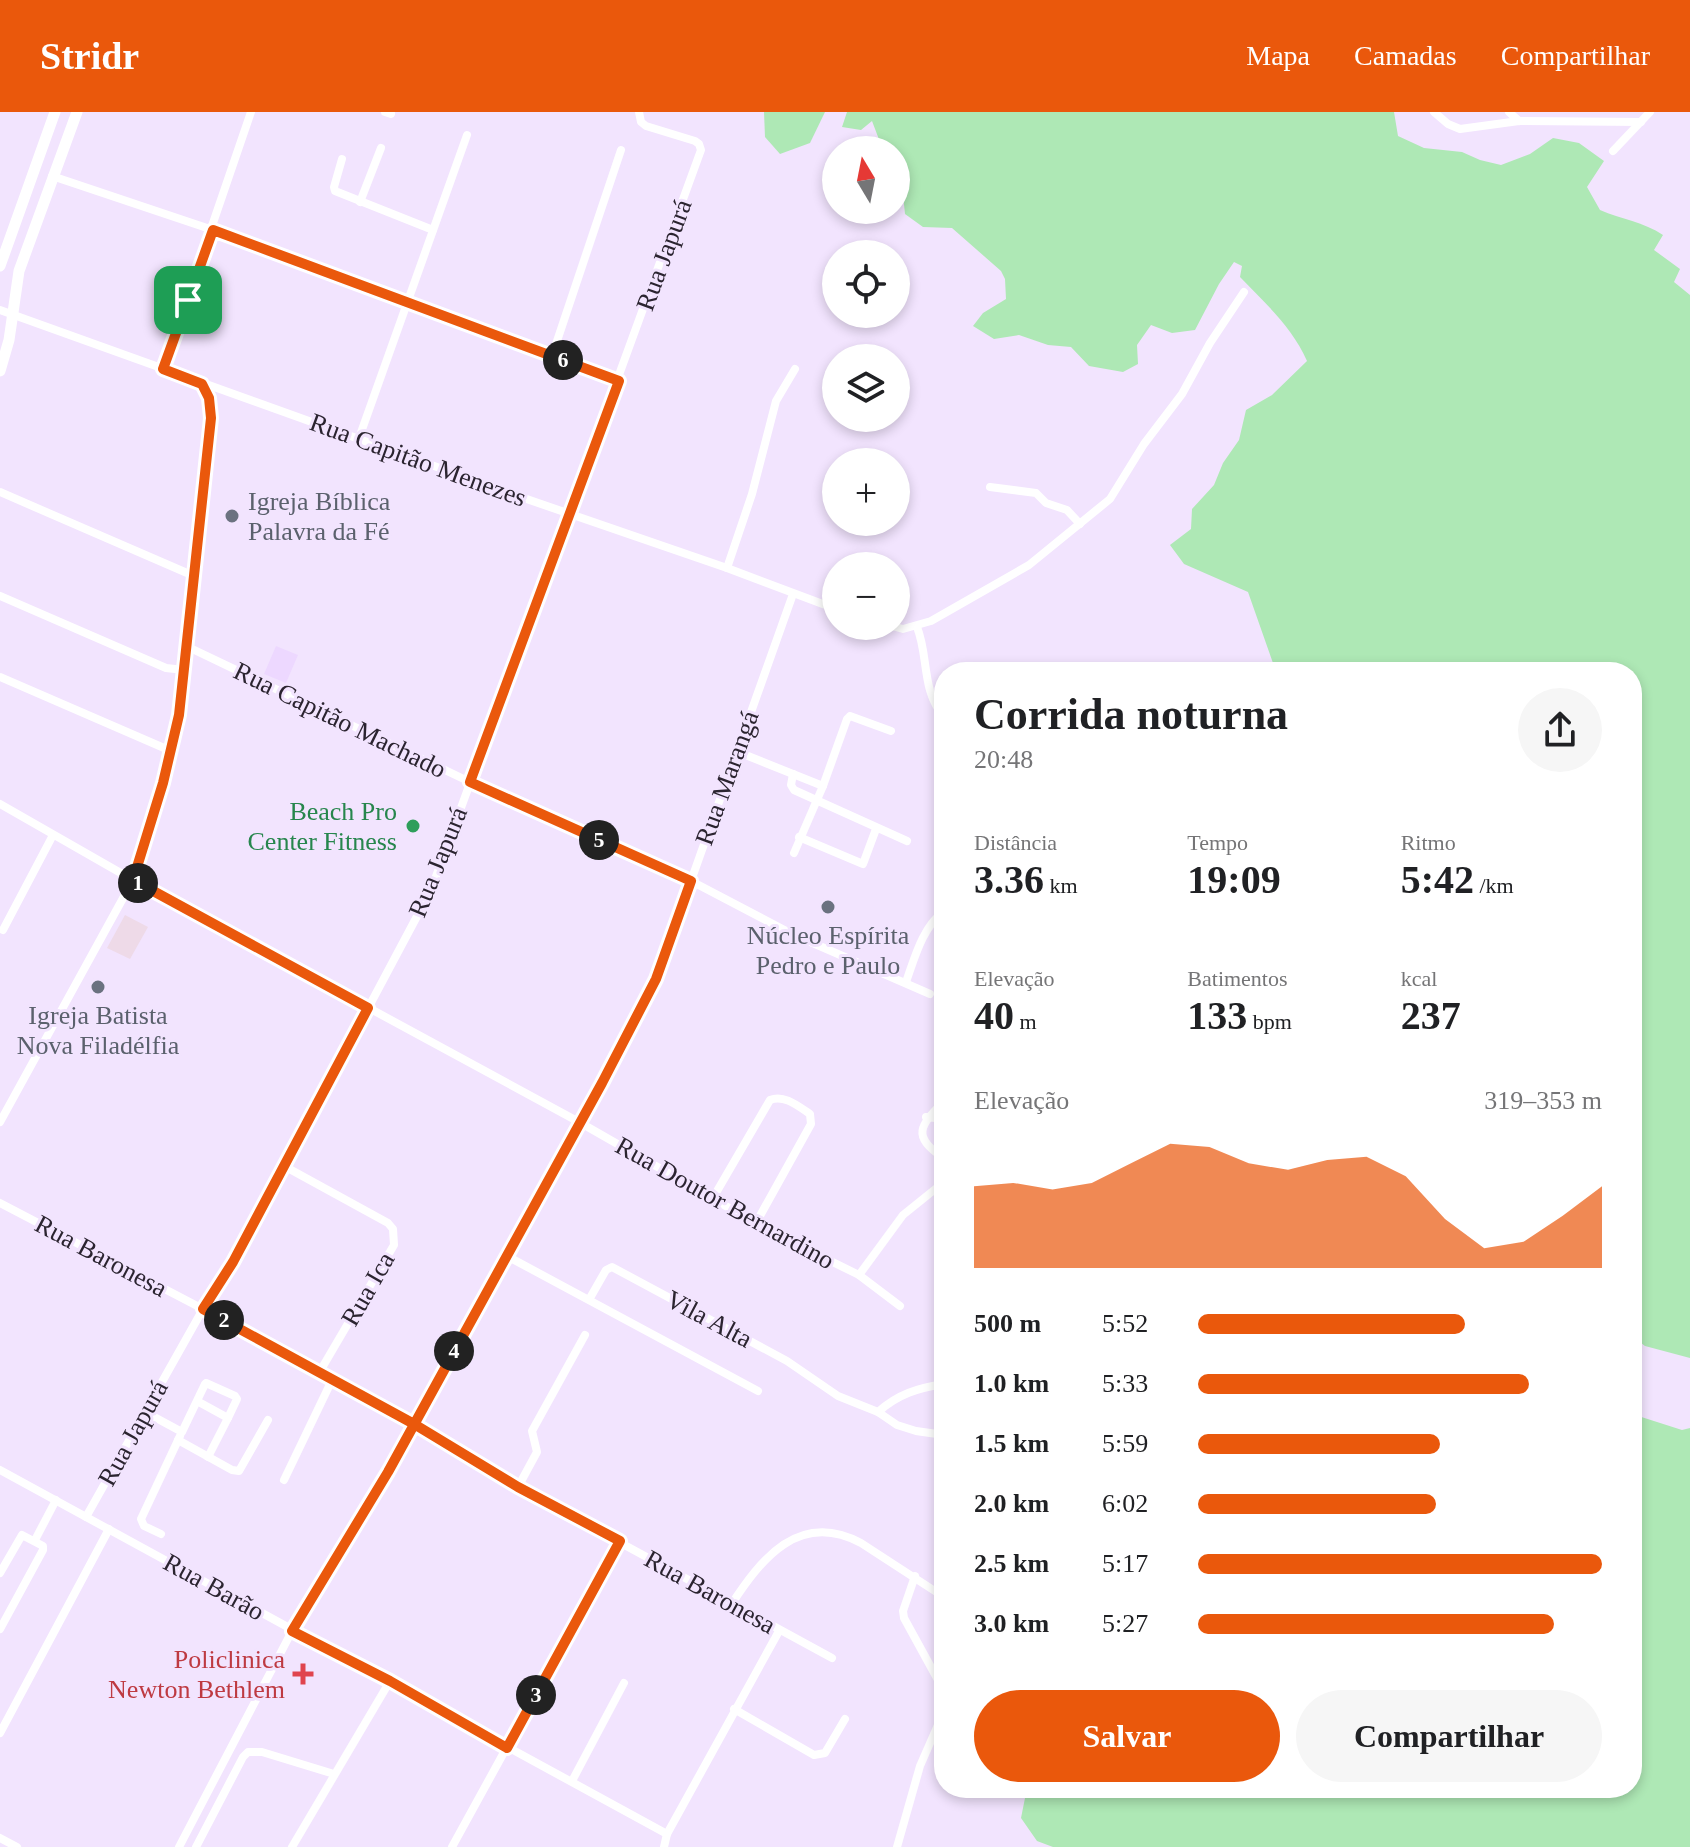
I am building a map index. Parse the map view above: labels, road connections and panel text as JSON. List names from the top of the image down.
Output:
{
  "streets": {
    "street": [
      "Rua Japurá",
      "Rua Capitão Menezes",
      "Rua Capitão Machado",
      "Rua Marangá",
      "Rua Doutor Bernardino",
      "Rua Baronesa",
      "Rua Ica",
      "Vila Alta",
      "Rua Barão"
    ]
  },
  "crossings": [
    ["Rua Japurá", "Rua Capitão Menezes"],
    ["Rua Japurá", "Rua Capitão Machado"],
    ["Rua Japurá", "Rua Doutor Bernardino"],
    ["Rua Japurá", "Rua Baronesa"],
    ["Rua Japurá", "Rua Ica"],
    ["Rua Japurá", "Rua Barão"],
    ["Rua Capitão Menezes", "Rua Marangá"],
    ["Rua Capitão Machado", "Rua Marangá"],
    ["Rua Marangá", "Rua Doutor Bernardino"],
    ["Rua Marangá", "Rua Baronesa"],
    ["Rua Marangá", "Vila Alta"],
    ["Rua Marangá", "Rua Barão"],
    ["Rua Baronesa", "Rua Ica"]
  ],
  "places": {
    "other": [
      "Igreja Bíblica Palavra da Fé",
      "Beach Pro Center Fitness",
      "Núcleo Espírita Pedro e Paulo",
      "Igreja Batista Nova Filadélfia"
    ],
    "health": ["Policlinica Newton Bethlem"]
  },
  "north": "top",
  "page": {
    "header": "Stridr",
    "nav": ["Mapa", "Camadas", "Compartilhar"],
    "map_buttons": ["+", "−"],
    "pins": [
      "6",
      "5",
      "1",
      "2",
      "4",
      "3"
    ],
    "heading": ["Corrida noturna", "20:48"],
    "stats": [
      ["Distância", "3.36 km"],
      ["Tempo", "19:09"],
      ["Ritmo", "5:42 /km"],
      ["Elevação", "40 m"],
      ["Batimentos", "133 bpm"],
      ["kcal", "237"]
    ],
    "chart": ["Elevação", "319–353 m"],
    "list": [
      {
        "name": "500 m",
        "note": "5:52"
      },
      {
        "name": "1.0 km",
        "note": "5:33"
      },
      {
        "name": "1.5 km",
        "note": "5:59"
      },
      {
        "name": "2.0 km",
        "note": "6:02"
      },
      {
        "name": "2.5 km",
        "note": "5:17"
      },
      {
        "name": "3.0 km",
        "note": "5:27"
      }
    ],
    "buttons": ["Salvar", "Compartilhar"]
  }
}
